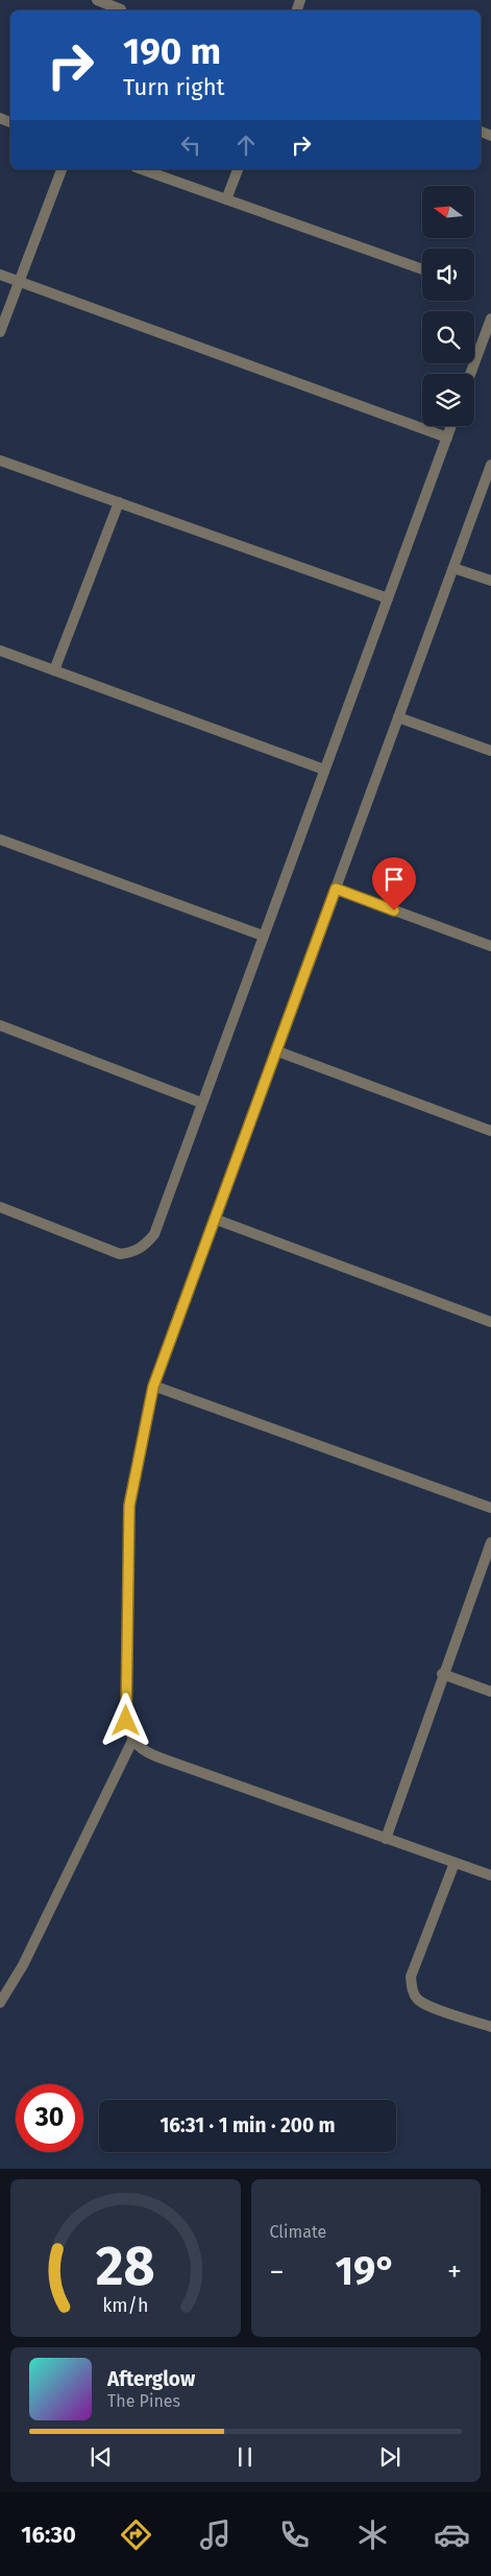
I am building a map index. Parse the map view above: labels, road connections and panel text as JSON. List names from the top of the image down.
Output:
{
  "north": "left",
  "page": {
    "turn": ["190 m", "Turn right"],
    "limit": "30",
    "trip": "16:31 · 1 min · 200 m",
    "tile": "Climate",
    "heat": ["−", "19°", "+"],
    "song": ["Afterglow", "The Pines"],
    "tabs": "16:30",
    "gauge": ["28", "km/h"]
  }
}
